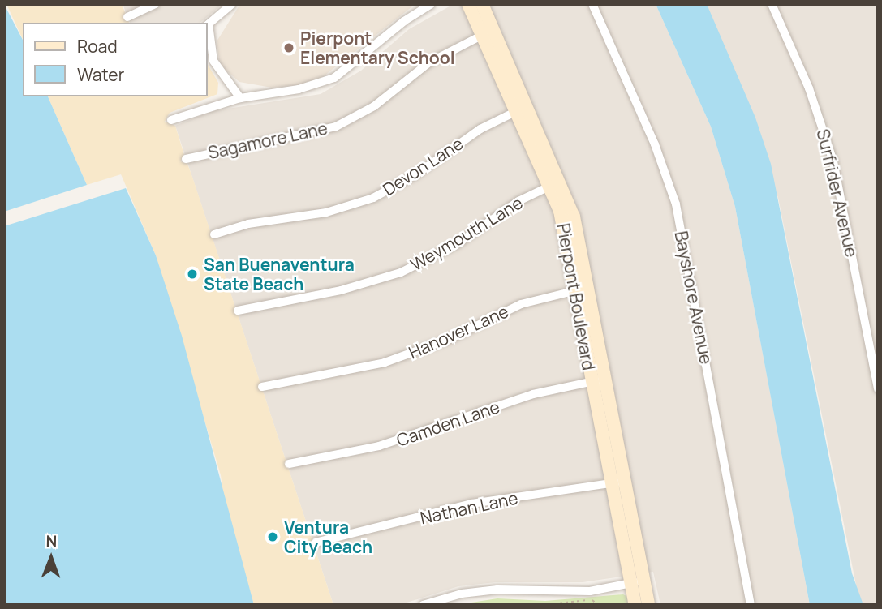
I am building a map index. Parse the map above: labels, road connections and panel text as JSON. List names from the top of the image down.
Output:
{
  "streets": {
    "street": [
      "Sagamore Lane",
      "Devon Lane",
      "Surfrider Avenue",
      "Weymouth Lane",
      "Pierpont Boulevard",
      "Bayshore Avenue",
      "Hanover Lane",
      "Camden Lane",
      "Nathan Lane"
    ]
  },
  "crossings": [
    ["Sagamore Lane", "Pierpont Boulevard"],
    ["Devon Lane", "Pierpont Boulevard"],
    ["Weymouth Lane", "Pierpont Boulevard"],
    ["Pierpont Boulevard", "Hanover Lane"],
    ["Pierpont Boulevard", "Camden Lane"],
    ["Pierpont Boulevard", "Nathan Lane"]
  ],
  "places": ["Pierpont Elementary School", "San Buenaventura State Beach", "Ventura City Beach"],
  "legend": ["Road", "Water"],
  "north": "top"
}
